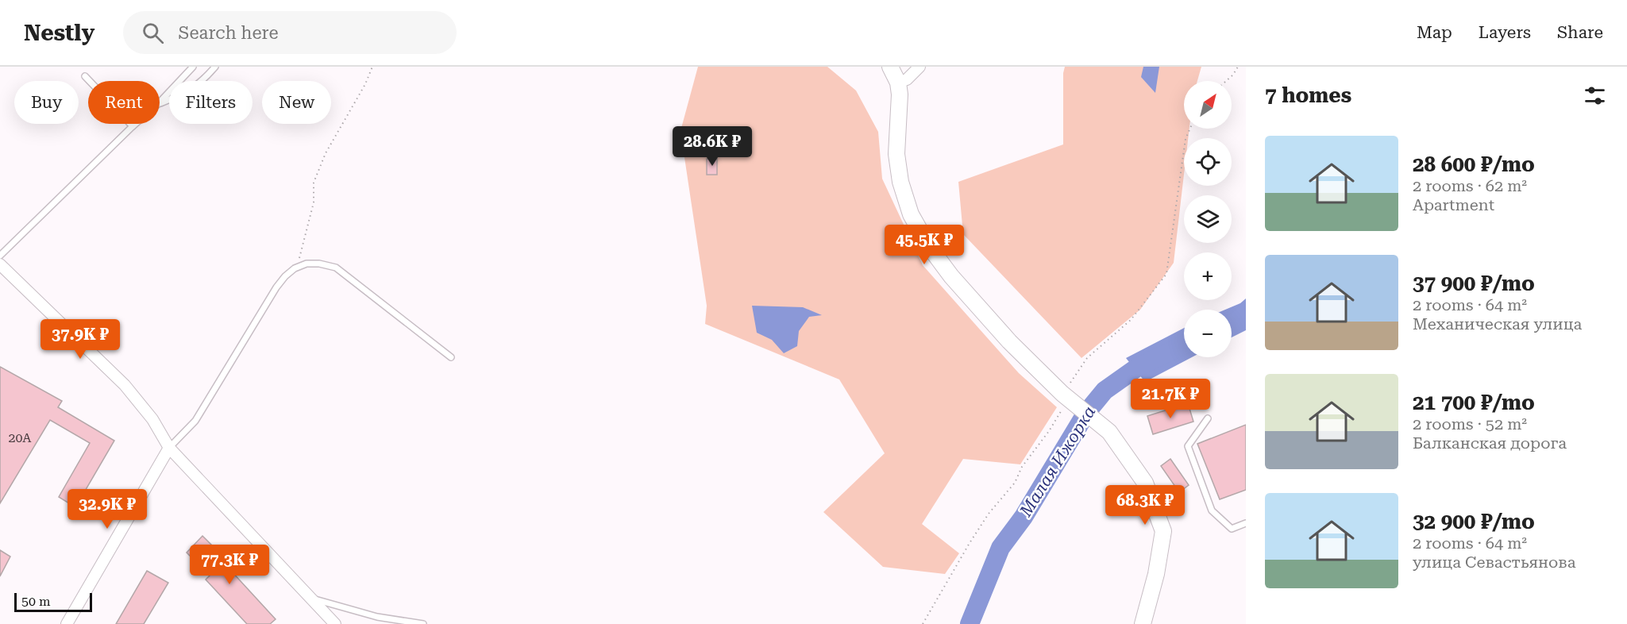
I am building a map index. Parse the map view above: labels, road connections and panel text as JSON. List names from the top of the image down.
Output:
{
  "water": ["Малая Ижорка"],
  "house_numbers": ["20А"],
  "scale_bar": "50 m",
  "north": "top right",
  "page": {
    "header": "Nestly",
    "search": "Search here",
    "nav": ["Map", "Layers", "Share"],
    "heading": "7 homes",
    "map_buttons": ["+", "−"],
    "chip": [
      "Buy",
      "Rent",
      "Filters",
      "New"
    ],
    "list": [
      {
        "name": "28 600 ₽/mo",
        "note": "2 rooms · 62 m² · Apartment"
      },
      {
        "name": "37 900 ₽/mo",
        "note": "2 rooms · 64 m² · Механическая улица"
      },
      {
        "name": "21 700 ₽/mo",
        "note": "2 rooms · 52 m² · Балканская дорога"
      },
      {
        "name": "32 900 ₽/mo",
        "note": "2 rooms · 64 m² · улица Севастьянова"
      }
    ],
    "price": [
      "28.6K ₽",
      "45.5K ₽",
      "37.9K ₽",
      "21.7K ₽",
      "68.3K ₽",
      "32.9K ₽",
      "77.3K ₽"
    ],
    "scale": "50 m"
  }
}
